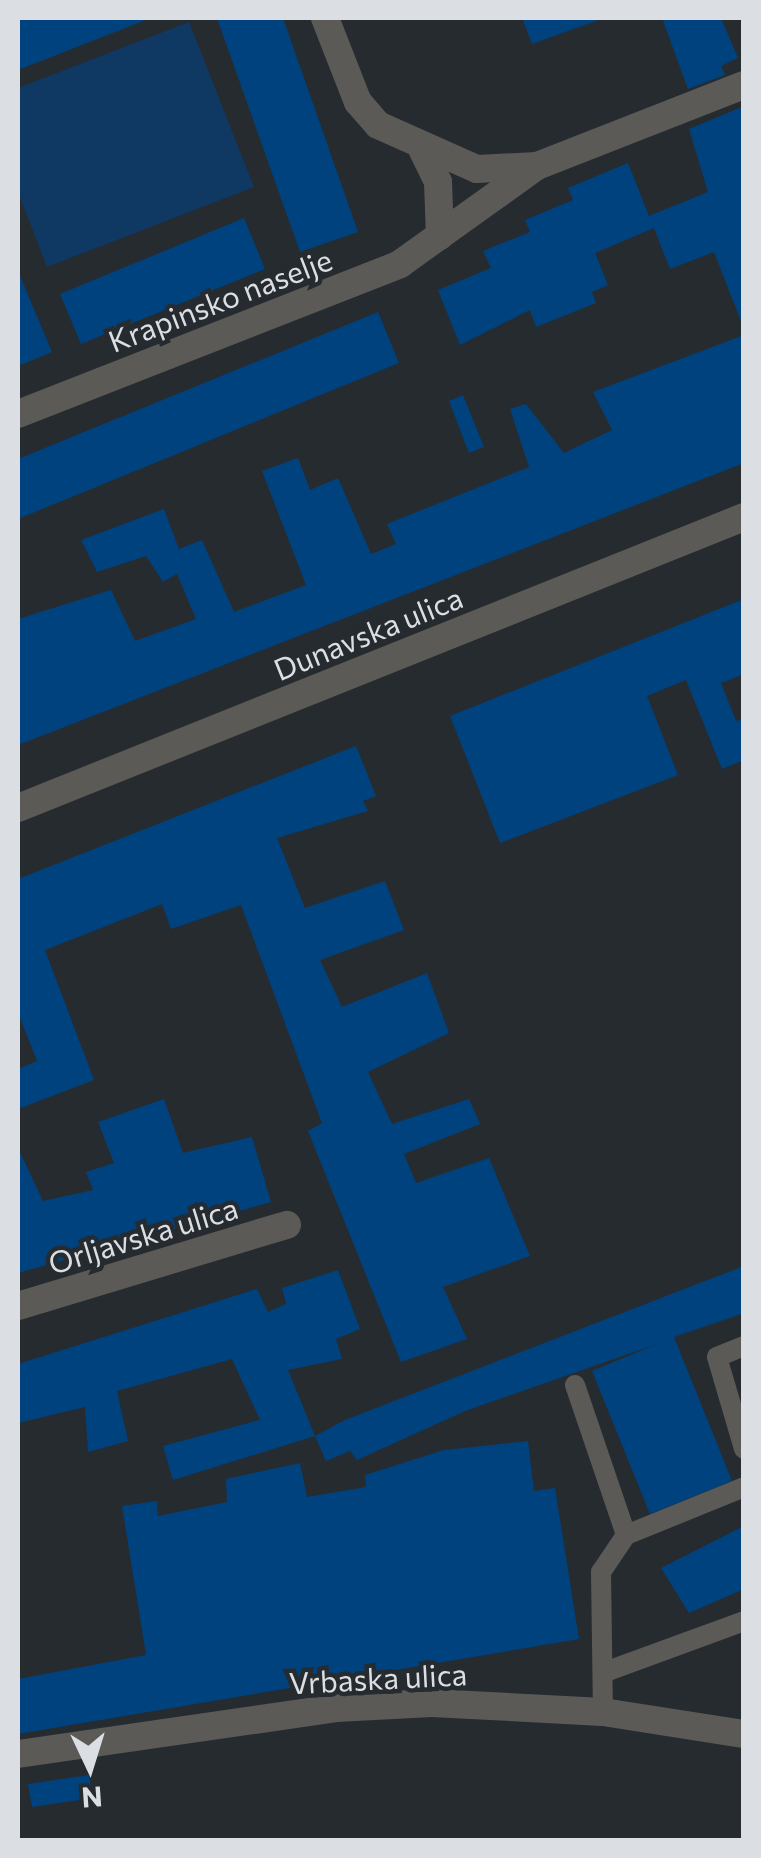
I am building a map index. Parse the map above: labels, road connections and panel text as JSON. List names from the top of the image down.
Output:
{
  "streets": {
    "street": [
      "Krapinsko naselje",
      "Dunavska ulica",
      "Orljavska ulica",
      "Vrbaska ulica"
    ]
  },
  "north": "bottom"
}
